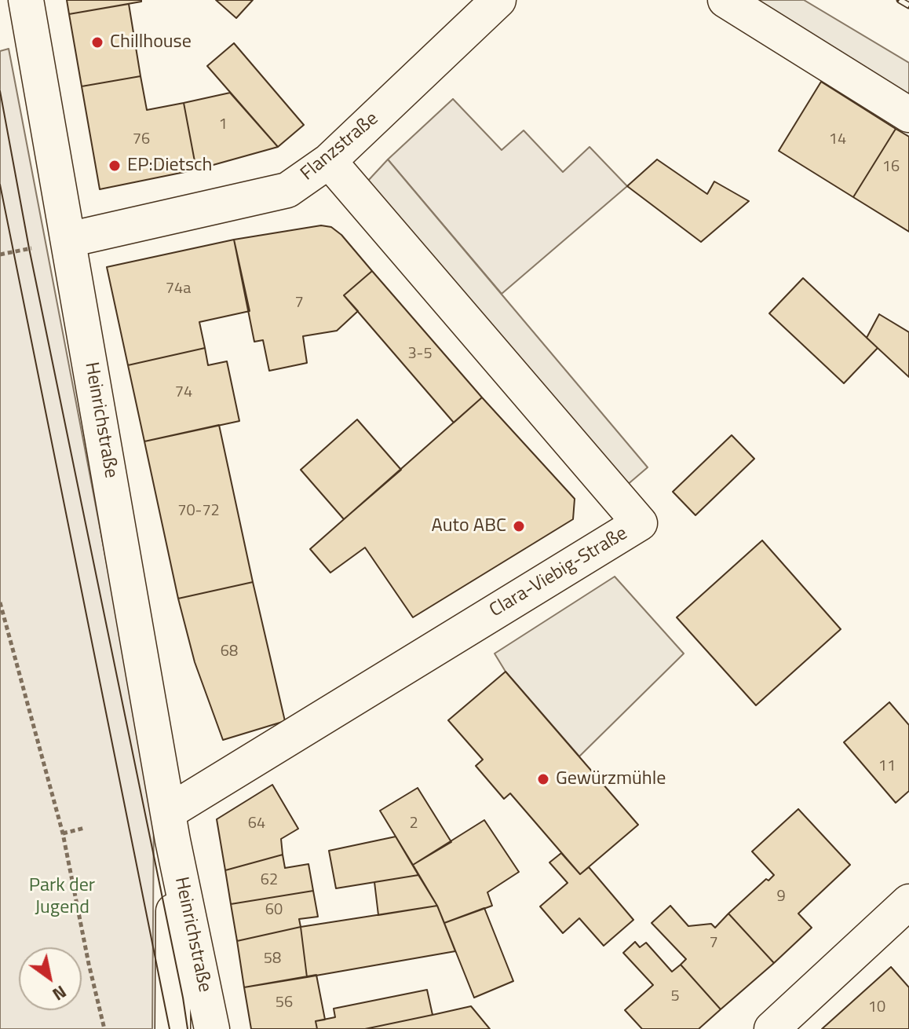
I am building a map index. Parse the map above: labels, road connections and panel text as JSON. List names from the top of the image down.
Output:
{
  "streets": {
    "street": ["Flanzstraße", "Heinrichstraße", "Clara-Viebig-Straße"]
  },
  "crossings": [
    ["Flanzstraße", "Heinrichstraße"],
    ["Flanzstraße", "Clara-Viebig-Straße"],
    ["Heinrichstraße", "Clara-Viebig-Straße"]
  ],
  "parks": ["Park der Jugend"],
  "places": [
    "Chillhouse",
    "EP:Dietsch",
    "Auto ABC",
    "Gewürzmühle"
  ],
  "house_numbers": [
    "1",
    "76",
    "14",
    "16",
    "74a",
    "7",
    "3-5",
    "74",
    "70-72",
    "68",
    "11",
    "64",
    "2",
    "62",
    "9",
    "60",
    "7",
    "58",
    "5",
    "56",
    "10"
  ],
  "north": "bottom right"
}
